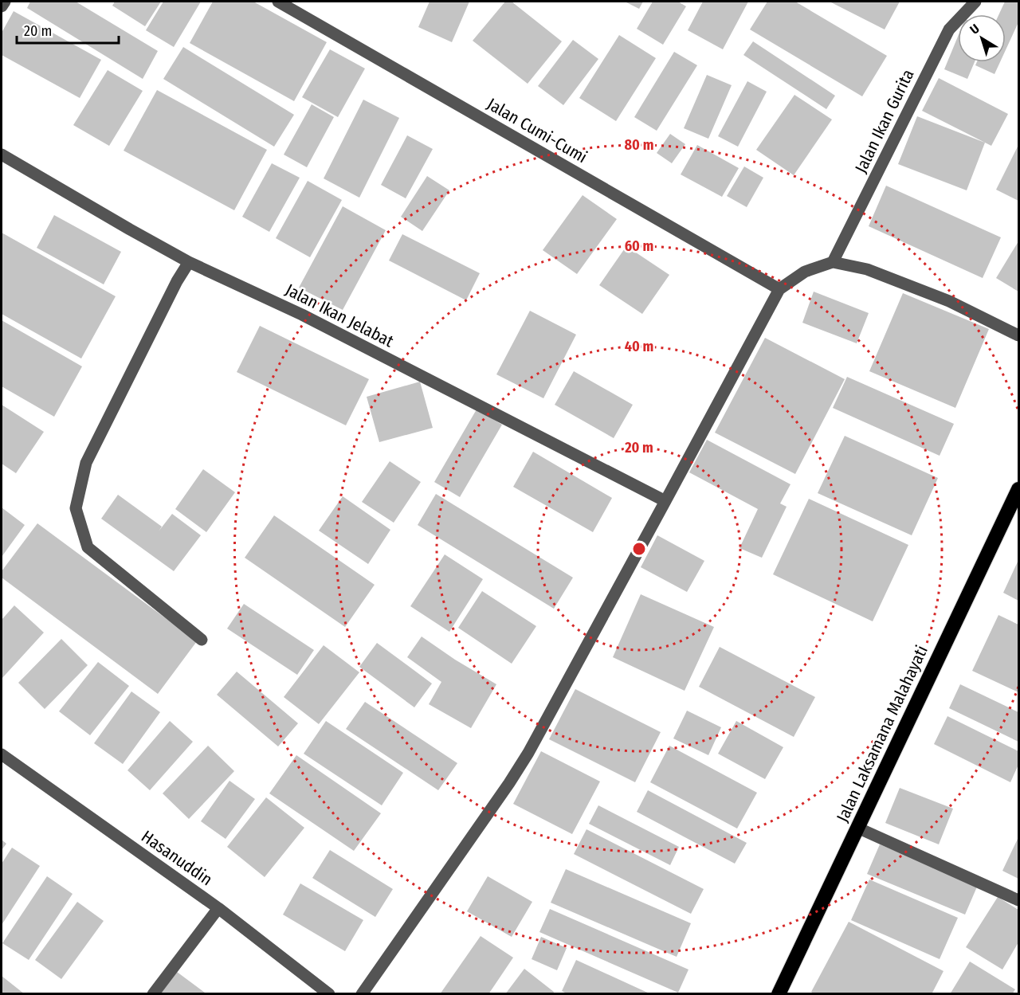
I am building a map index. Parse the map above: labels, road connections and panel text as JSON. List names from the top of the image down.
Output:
{
  "streets": {
    "highway": ["Jalan Laksamana Malahayati"],
    "street": [
      "Jalan Ikan Gurita",
      "Jalan Cumi-Cumi",
      "Jalan Ikan Jelabat",
      "Hasanuddin"
    ]
  },
  "scale_bar": "20 m",
  "north": "top left",
  "rings": [
    "80 m",
    "60 m",
    "40 m",
    "20 m"
  ]
}
